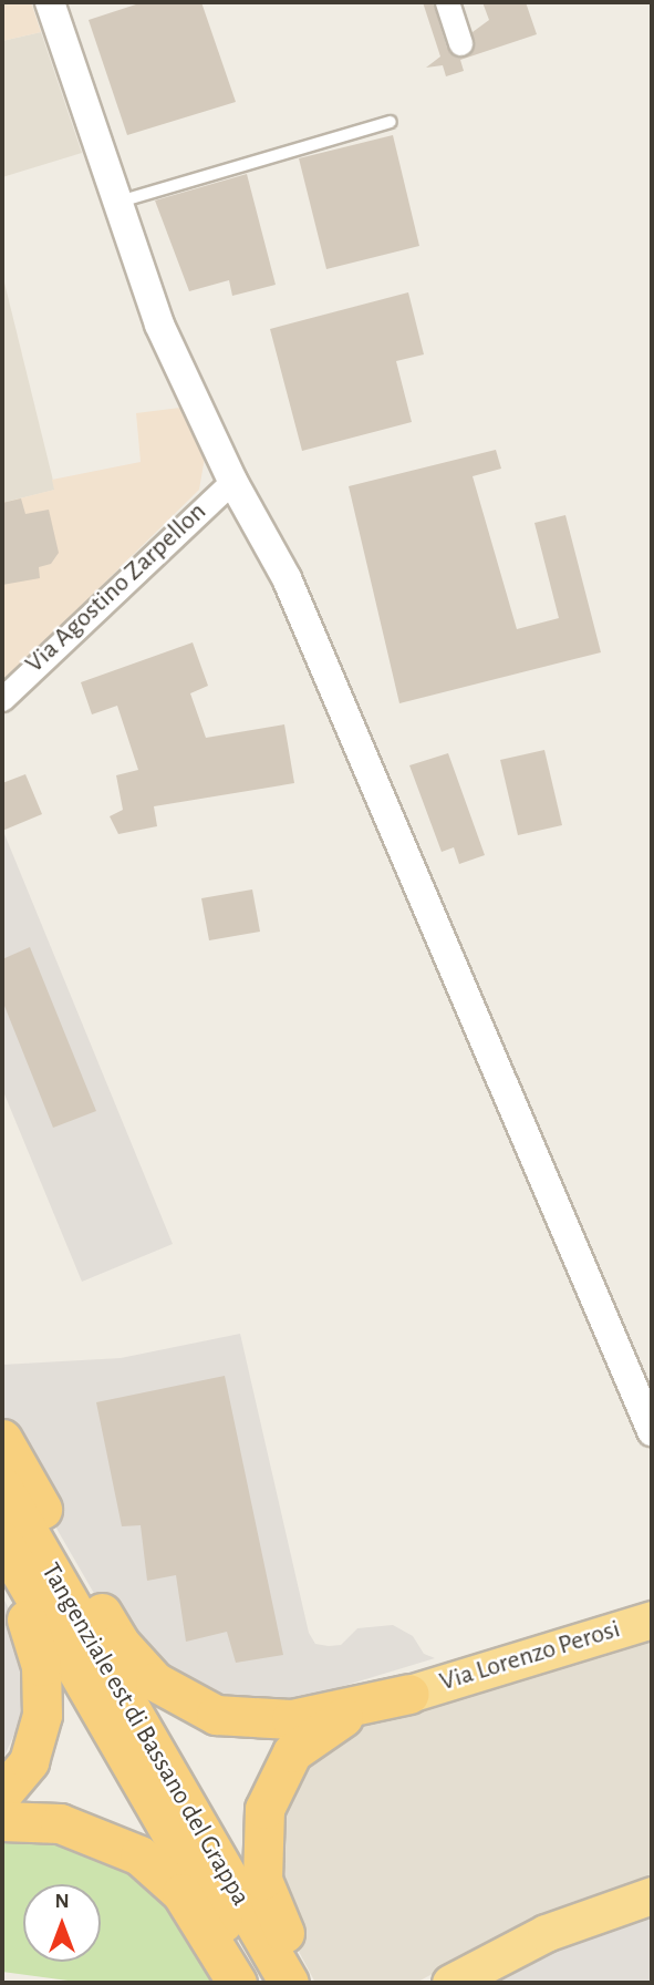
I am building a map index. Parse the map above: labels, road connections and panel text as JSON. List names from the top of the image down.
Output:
{
  "streets": {
    "highway": ["Tangenziale est di Bassano del Grappa"],
    "main road": ["Via Lorenzo Perosi"],
    "street": ["Via Agostino Zarpellon"]
  },
  "north": "top"
}
